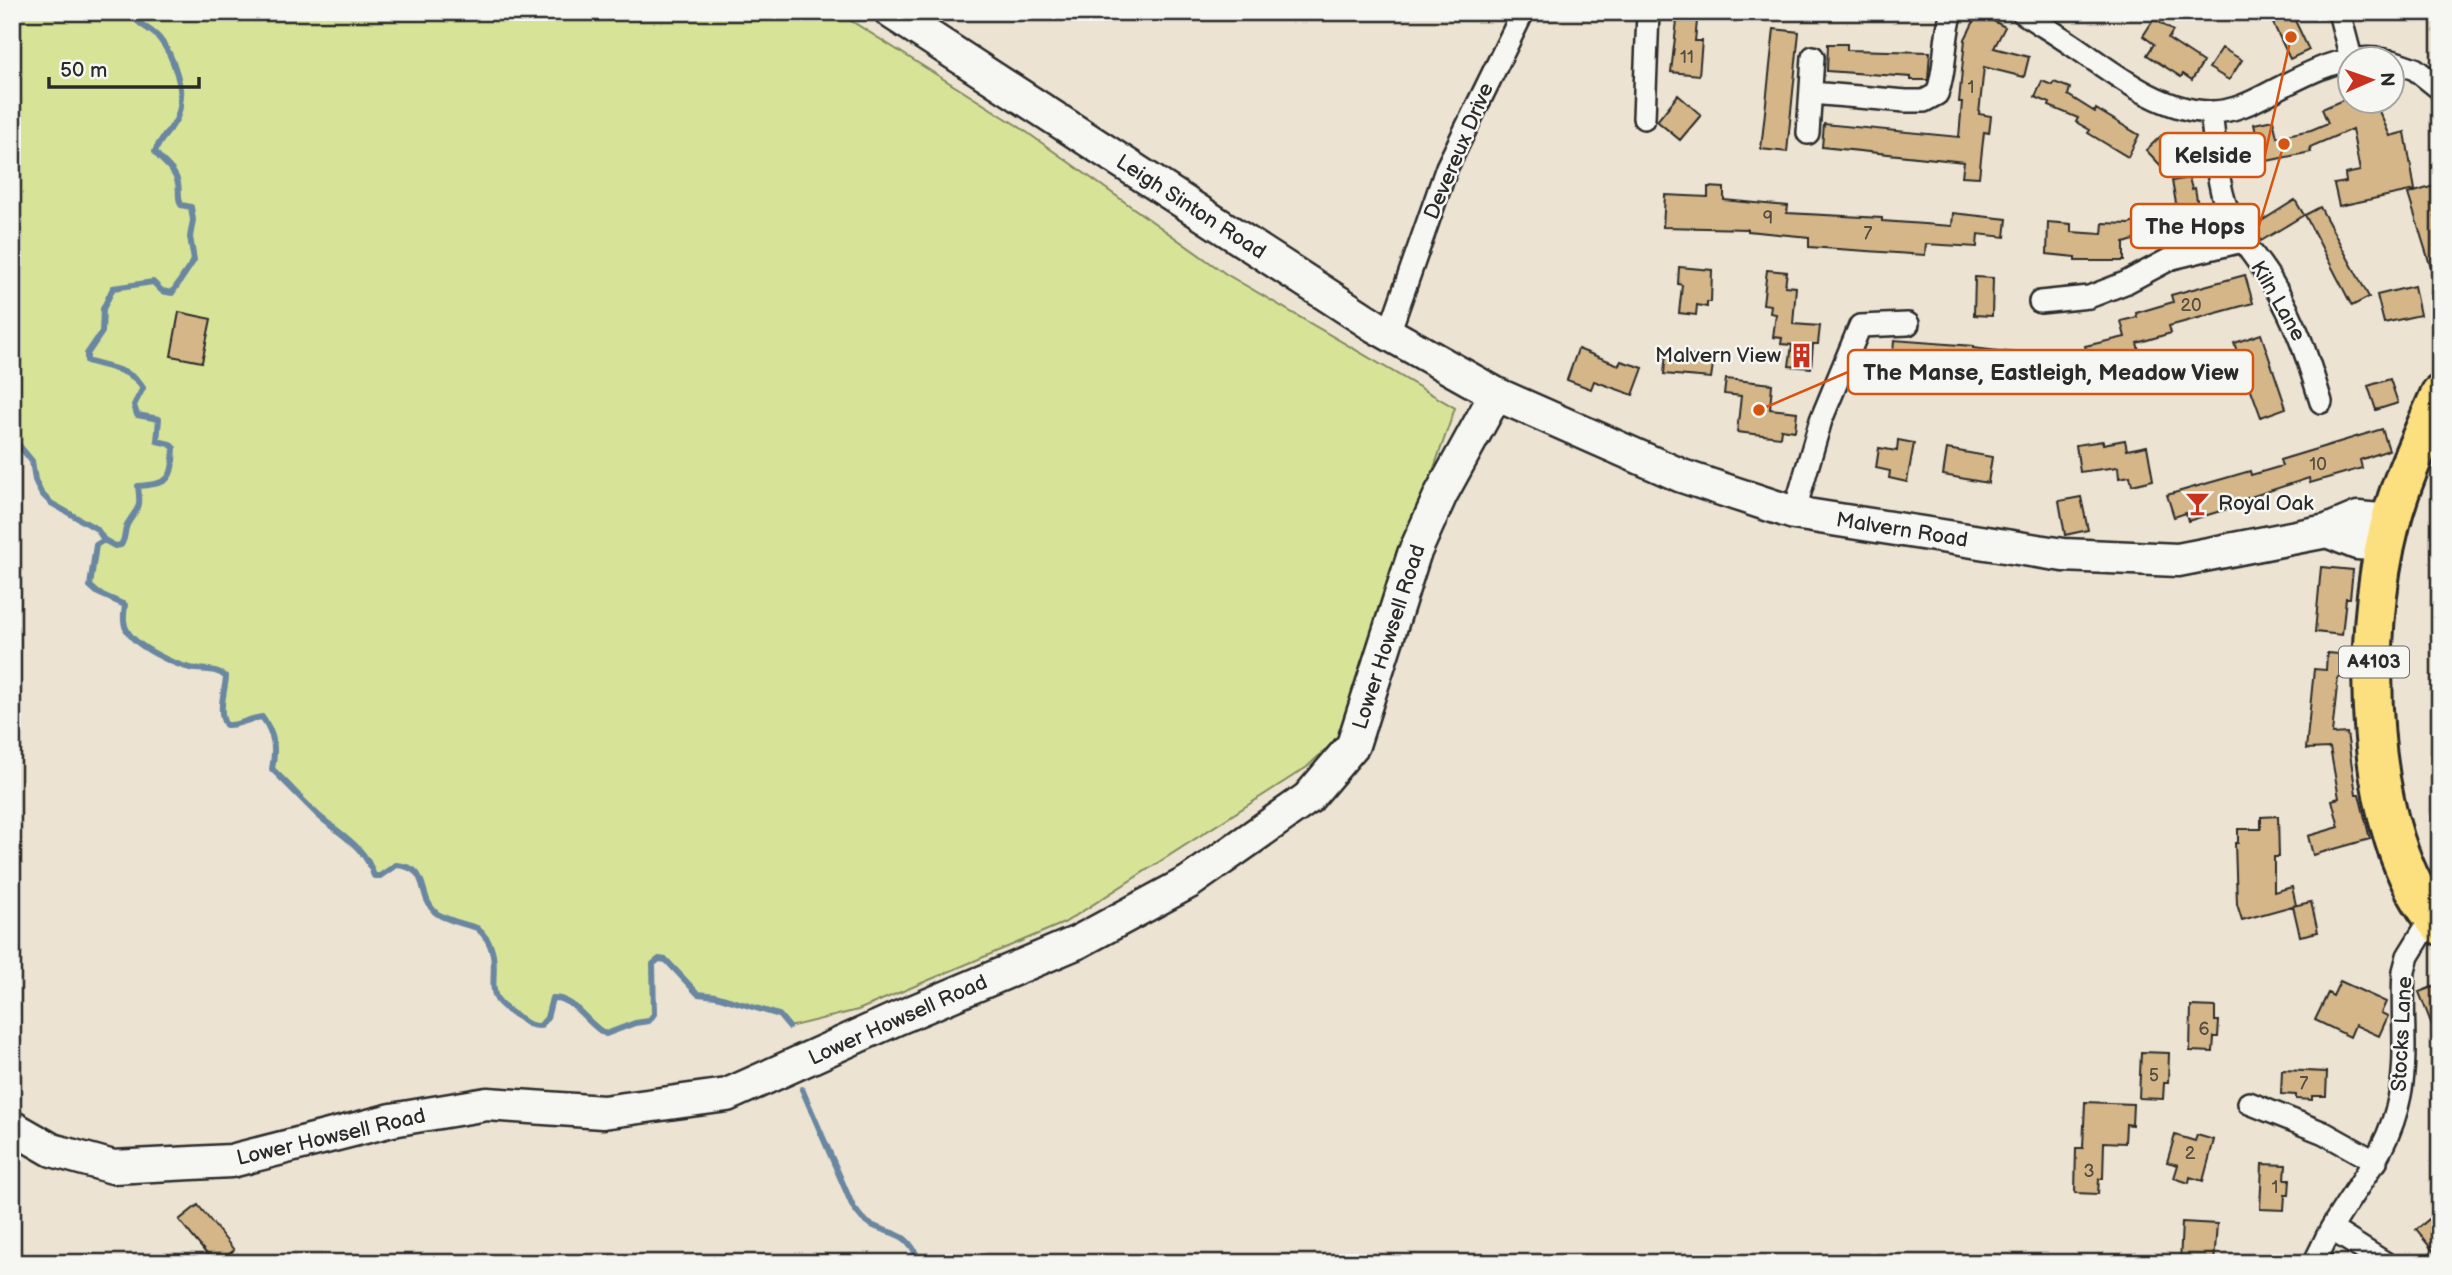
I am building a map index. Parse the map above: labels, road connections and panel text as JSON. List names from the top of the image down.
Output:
{
  "streets": {
    "highway": ["A4103"],
    "street": [
      "Devereux Drive",
      "Leigh Sinton Road",
      "Kiln Lane",
      "Malvern Road",
      "Lower Howsell Road",
      "Stocks Lane"
    ]
  },
  "crossings": [
    ["Devereux Drive", "Leigh Sinton Road"],
    ["Leigh Sinton Road", "Malvern Road"],
    ["Leigh Sinton Road", "Lower Howsell Road"],
    ["Malvern Road", "Lower Howsell Road"],
    ["Malvern Road", "A4103"],
    ["A4103", "Stocks Lane"]
  ],
  "places": {
    "other": ["Kelside", "The Hops", "The Manse, Eastleigh, Meadow View"],
    "building": ["Malvern View"],
    "bar": ["Royal Oak"]
  },
  "house_numbers": [
    "11",
    "1",
    "9",
    "7",
    "20",
    "10",
    "6",
    "5",
    "7",
    "2",
    "3",
    "1"
  ],
  "scale_bar": "50 m",
  "north": "right"
}
